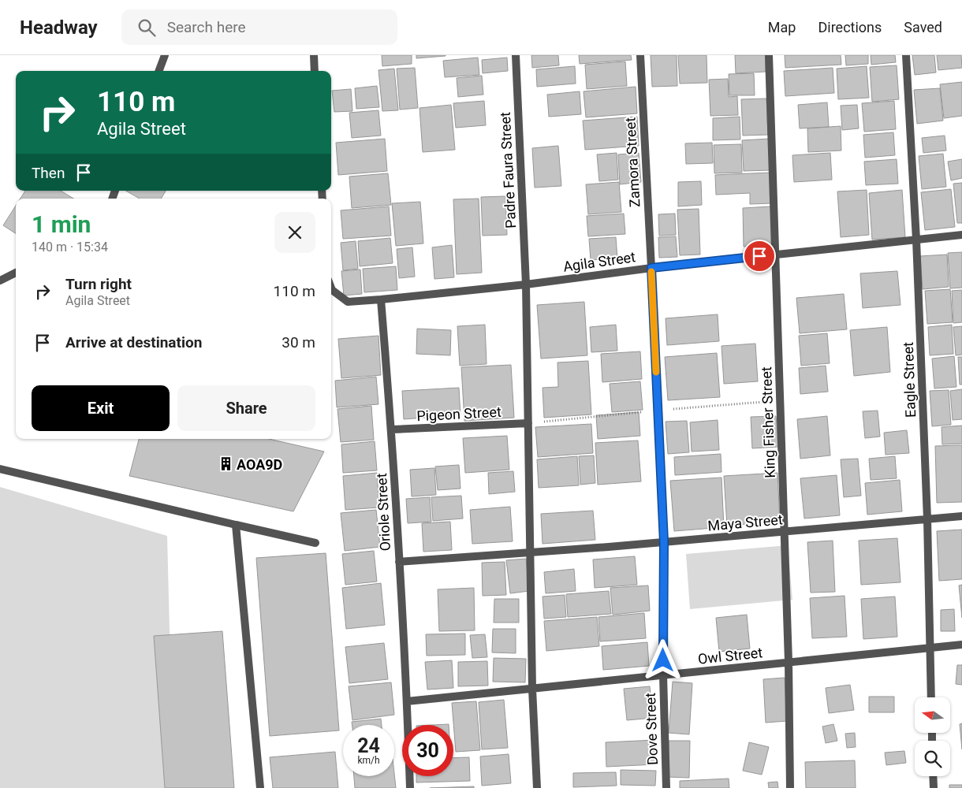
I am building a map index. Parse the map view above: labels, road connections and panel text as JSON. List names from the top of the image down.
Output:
{
  "streets": {
    "street": [
      "Zamora Street",
      "Padre Faura Street",
      "Agila Street",
      "Eagle Street",
      "Pigeon Street",
      "King Fisher Street",
      "Oriole Street",
      "Maya Street",
      "Owl Street",
      "Dove Street"
    ]
  },
  "crossings": [
    ["Zamora Street", "Agila Street"],
    ["Zamora Street", "Dove Street"],
    ["Padre Faura Street", "Agila Street"],
    ["Agila Street", "Eagle Street"],
    ["Agila Street", "King Fisher Street"],
    ["Agila Street", "Oriole Street"],
    ["Agila Street", "Dove Street"],
    ["Eagle Street", "Maya Street"],
    ["Eagle Street", "Owl Street"],
    ["Pigeon Street", "Oriole Street"],
    ["King Fisher Street", "Maya Street"],
    ["King Fisher Street", "Owl Street"],
    ["Oriole Street", "Maya Street"],
    ["Oriole Street", "Owl Street"],
    ["Maya Street", "Dove Street"],
    ["Owl Street", "Dove Street"]
  ],
  "places": {
    "building": ["AOA9D"]
  },
  "north": "left",
  "page": {
    "header": "Headway",
    "search": "Search here",
    "nav": ["Map", "Directions", "Saved"],
    "turn": ["110 m", "Agila Street"],
    "then": "Then",
    "heading": ["1 min", "140 m · 15:34"],
    "list": [
      {
        "name": "Turn right",
        "note": "Agila Street",
        "value": "110 m"
      },
      {
        "name": "Arrive at destination",
        "value": "30 m"
      }
    ],
    "buttons": ["Exit", "Share"],
    "speed": "24 km/h",
    "limit": "30"
  }
}
